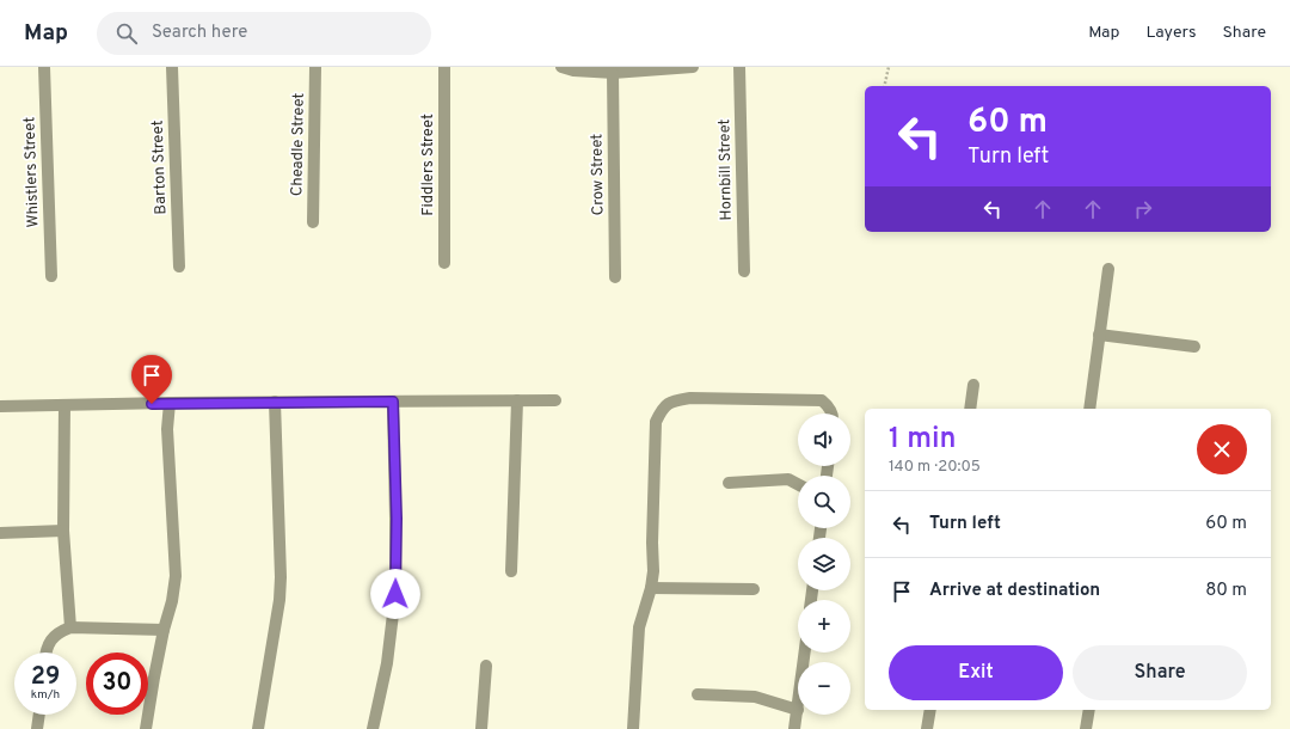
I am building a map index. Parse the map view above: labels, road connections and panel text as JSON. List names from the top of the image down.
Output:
{
  "streets": {
    "street": [
      "Cheadle Street",
      "Fiddlers Street",
      "Barton Street",
      "Hornbill Street",
      "Whistlers Street",
      "Crow Street"
    ]
  },
  "page": {
    "header": "Map",
    "search": "Search here",
    "nav": ["Map", "Layers", "Share"],
    "turn": ["60 m", "Turn left"],
    "heading": ["1 min", "140 m · 20:05"],
    "map_buttons": ["+", "−"],
    "list": [
      {
        "name": "Turn left",
        "value": "60 m"
      },
      {
        "name": "Arrive at destination",
        "value": "80 m"
      }
    ],
    "buttons": ["Exit", "Share"],
    "speed": "29 km/h",
    "limit": "30"
  }
}
